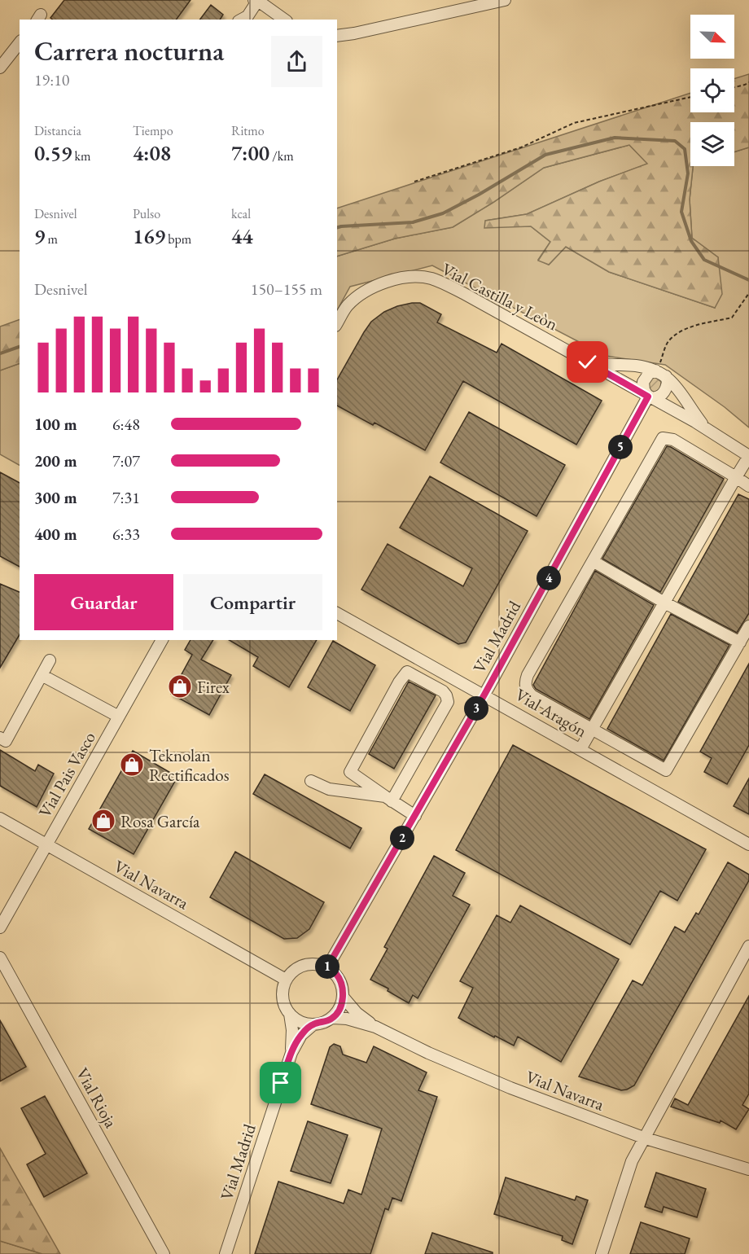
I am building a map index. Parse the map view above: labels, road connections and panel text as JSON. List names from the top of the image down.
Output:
{
  "streets": {
    "street": [
      "Vial Castilla y Leòn",
      "Vial Madrid",
      "Vial Aragón",
      "Vial Pais Vasco",
      "Vial Navarra",
      "Vial Rioja"
    ]
  },
  "crossings": [
    ["Vial Castilla y Leòn", "Vial Madrid"],
    ["Vial Madrid", "Vial Aragón"],
    ["Vial Madrid", "Vial Navarra"],
    ["Vial Pais Vasco", "Vial Navarra"]
  ],
  "places": {
    "shop": ["Firex", "Teknolan Rectificados", "Rosa García"]
  },
  "north": "bottom right",
  "page": {
    "heading": ["Carrera nocturna", "19:10"],
    "stats": [
      ["Distancia", "0.59 km"],
      ["Tiempo", "4:08"],
      ["Ritmo", "7:00 /km"],
      ["Desnivel", "9 m"],
      ["Pulso", "169 bpm"],
      ["kcal", "44"]
    ],
    "chart": ["Desnivel", "150–155 m"],
    "list": [
      {
        "name": "100 m",
        "note": "6:48"
      },
      {
        "name": "200 m",
        "note": "7:07"
      },
      {
        "name": "300 m",
        "note": "7:31"
      },
      {
        "name": "400 m",
        "note": "6:33"
      }
    ],
    "pins": [
      "5",
      "4",
      "3",
      "2",
      "1"
    ],
    "buttons": ["Guardar", "Compartir"]
  }
}
